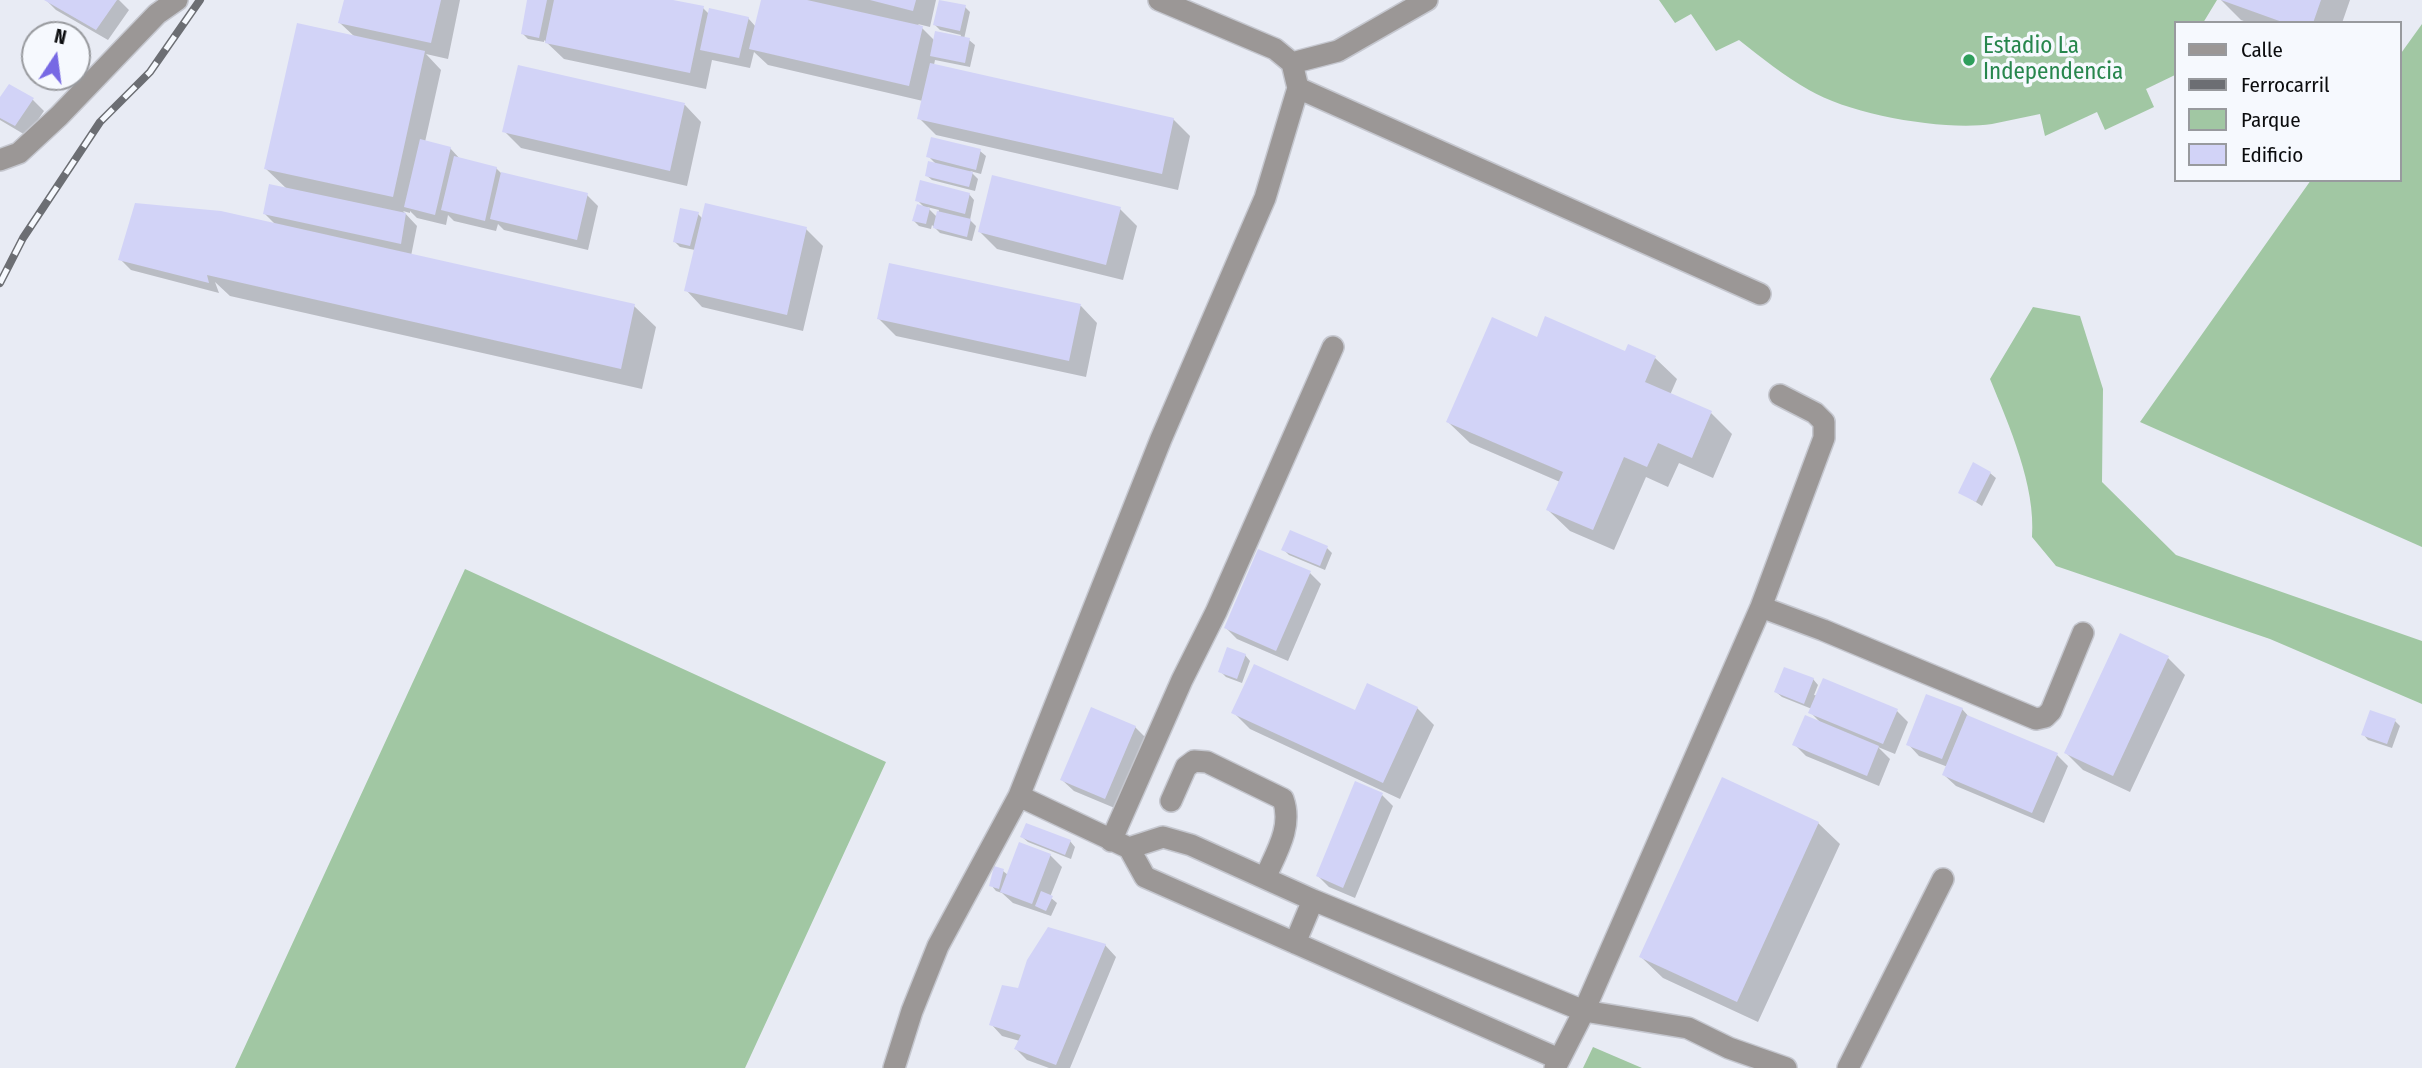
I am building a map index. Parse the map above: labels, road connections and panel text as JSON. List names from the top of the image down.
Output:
{
  "places": ["Estadio La Independencia"],
  "legend": [
    "Calle",
    "Ferrocarril",
    "Parque",
    "Edificio"
  ],
  "north": "top"
}
